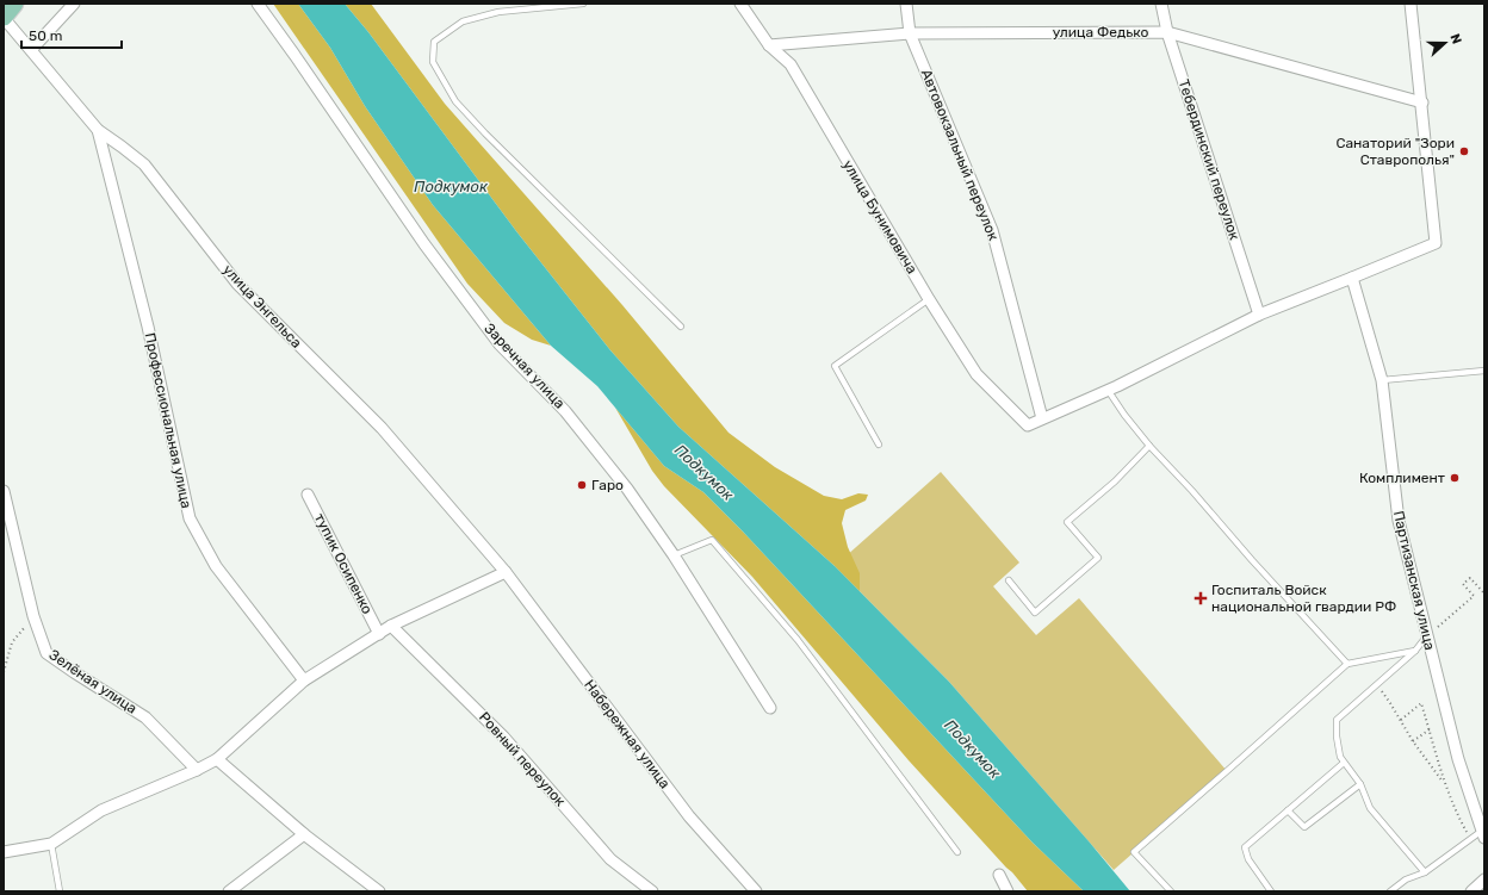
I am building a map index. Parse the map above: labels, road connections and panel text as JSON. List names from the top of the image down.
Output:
{
  "streets": {
    "street": [
      "улица Федько",
      "Автовокзальный переулок",
      "Тебердинский переулок",
      "улица Бунимовича",
      "улица Энгельса",
      "Заречная улица",
      "Профессиональная улица",
      "тупик Осипенко",
      "Партизанская улица",
      "Зелёная улица",
      "Набережная улица",
      "Ровный переулок"
    ]
  },
  "crossings": [
    ["улица Федько", "Автовокзальный переулок"],
    ["улица Федько", "Тебердинский переулок"],
    ["улица Федько", "улица Бунимовича"],
    ["Автовокзальный переулок", "улица Бунимовича"],
    ["улица Энгельса", "Профессиональная улица"],
    ["улица Энгельса", "Набережная улица"]
  ],
  "water": ["Подкумок"],
  "places": {
    "other": ["Санаторий \"Зори Ставрополья\"", "Комплимент", "Гаро"],
    "health": ["Госпиталь Войск национальной гвардии РФ"]
  },
  "scale_bar": "50 m",
  "north": "right"
}
